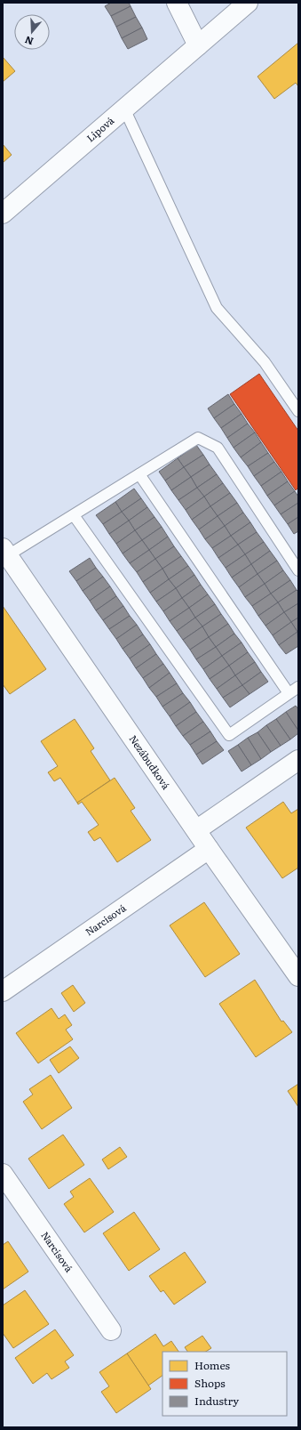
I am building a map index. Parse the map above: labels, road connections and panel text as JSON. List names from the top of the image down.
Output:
{
  "streets": {
    "street": ["Lipová", "Nezábudková", "Narcisová"]
  },
  "crossings": [
    ["Nezábudková", "Narcisová"]
  ],
  "legend": ["Homes", "Shops", "Industry"],
  "north": "bottom"
}
